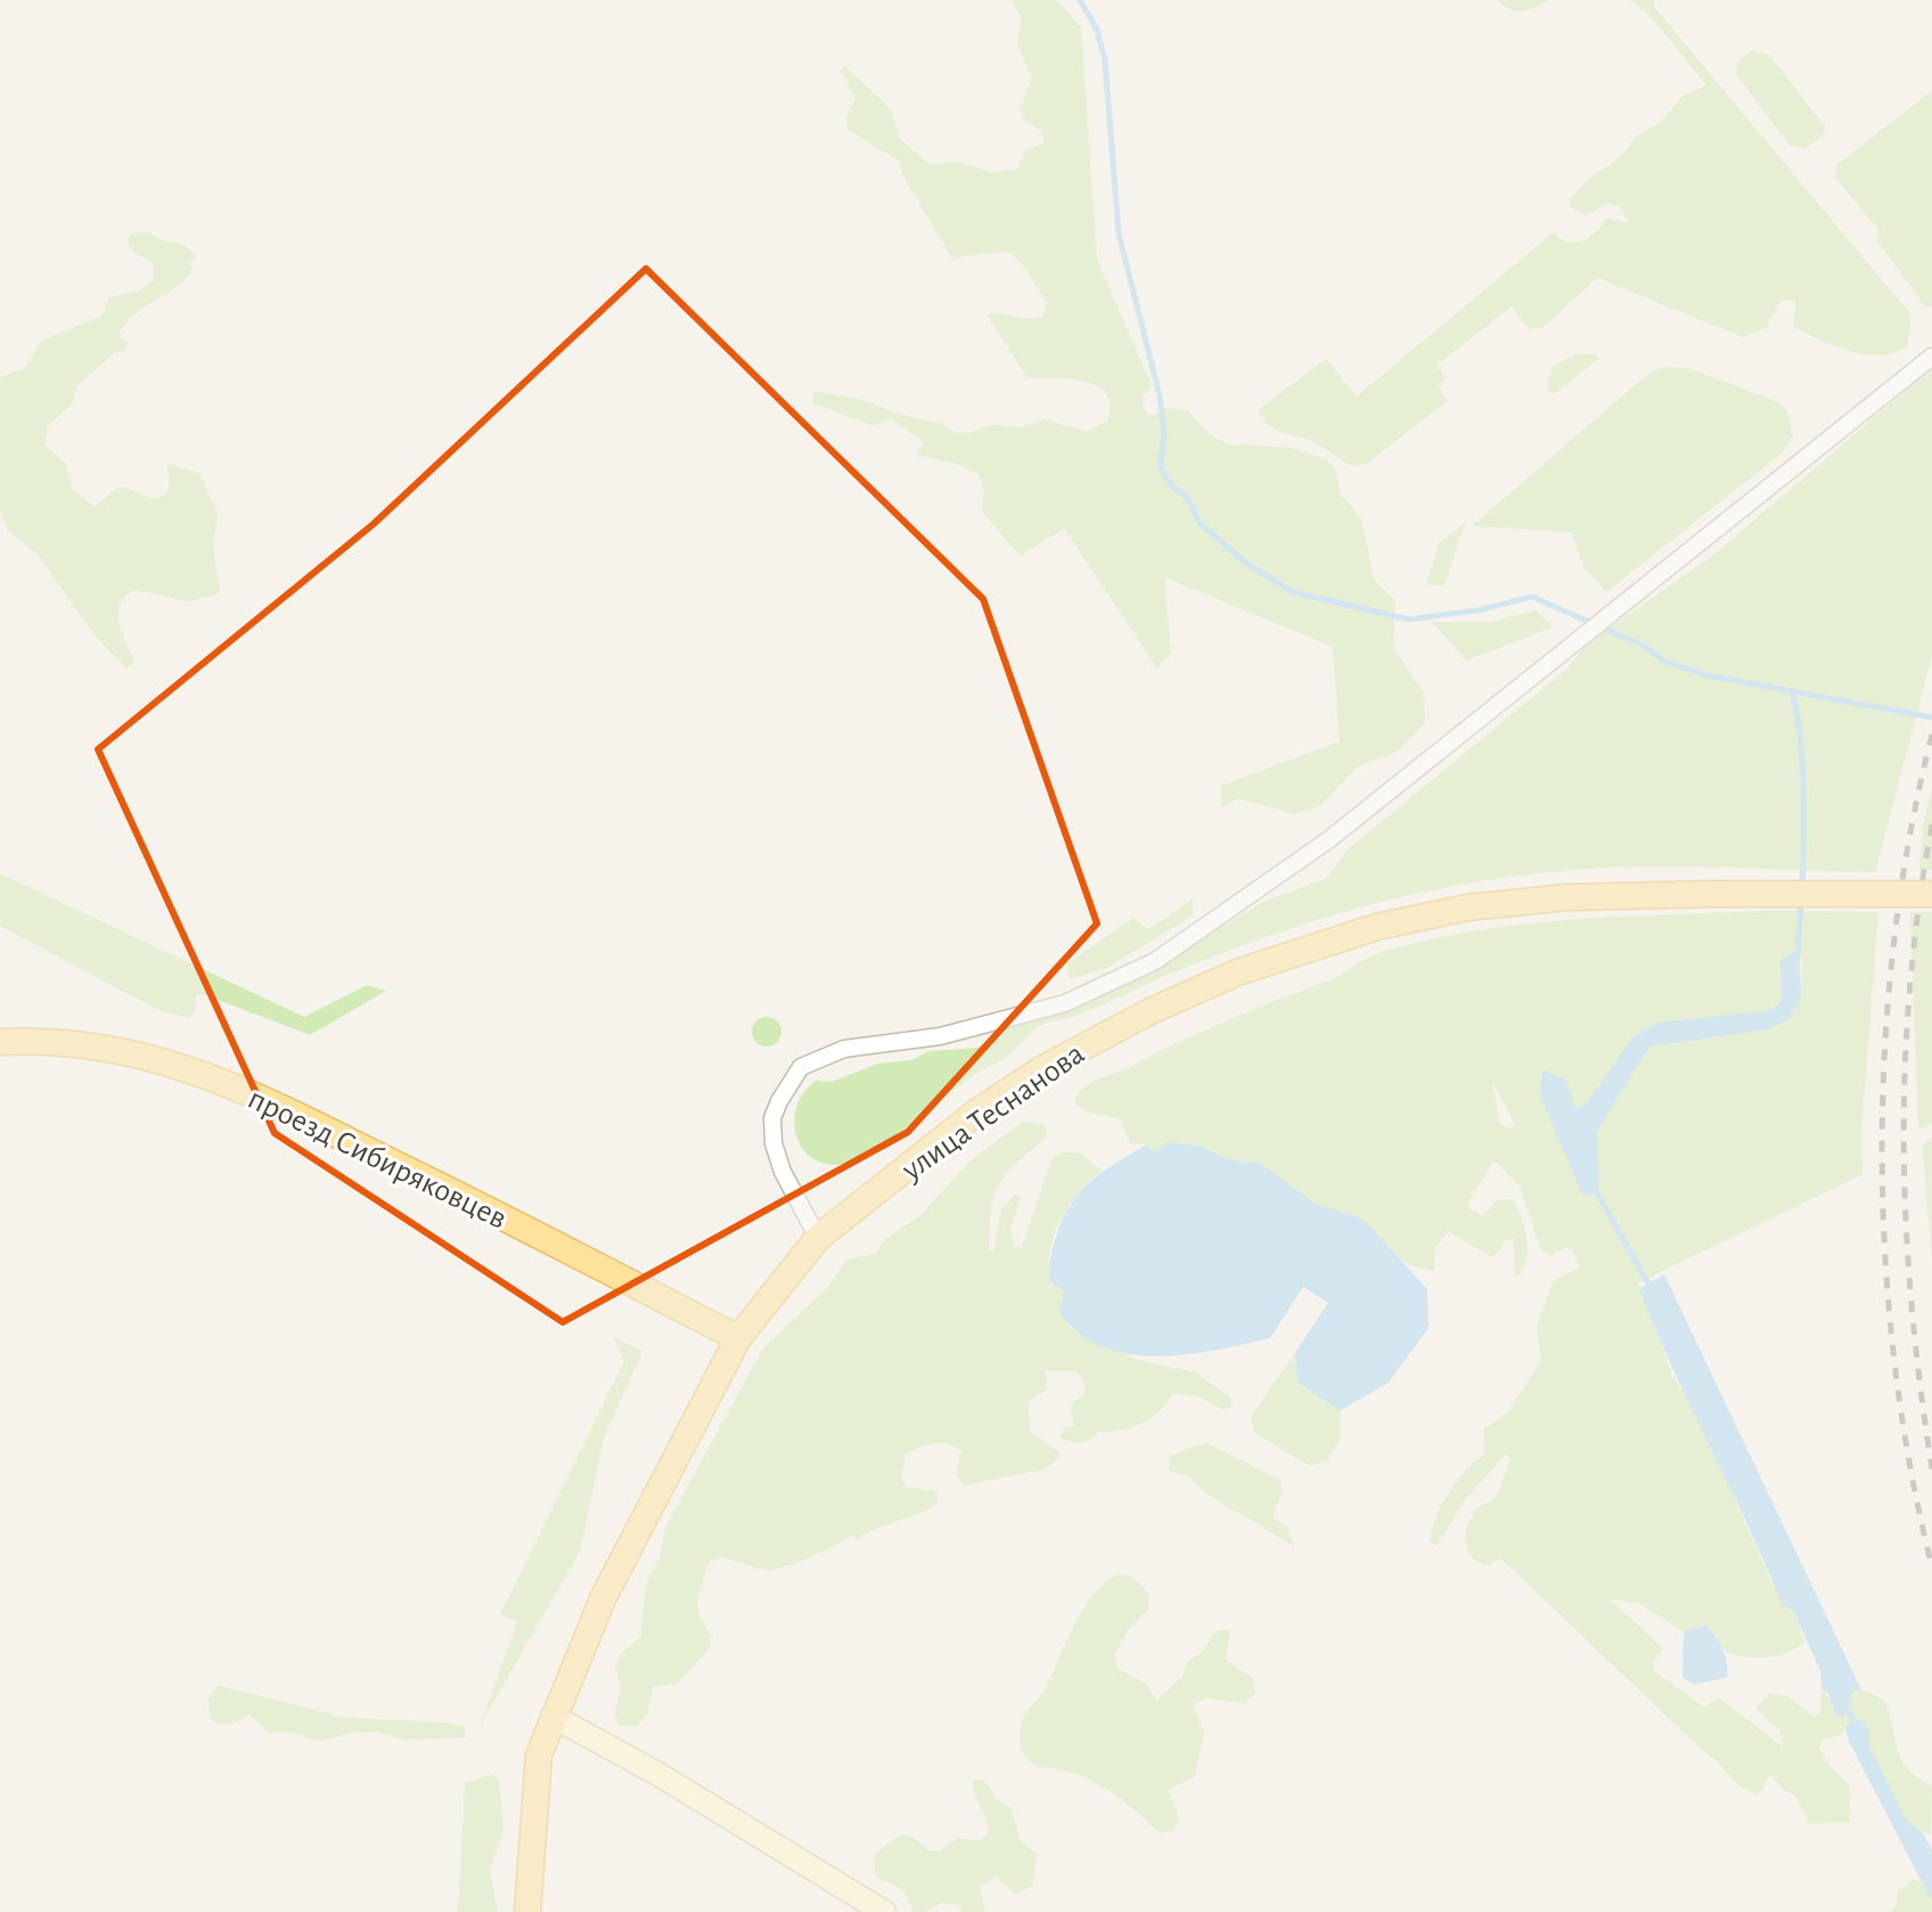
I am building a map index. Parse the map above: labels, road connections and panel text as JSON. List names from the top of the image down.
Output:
{
  "streets": {
    "main road": ["улица Теснанова", "проезд Сибиряковцев"]
  },
  "crossings": [
    ["улица Теснанова", "проезд Сибиряковцев"]
  ]
}
